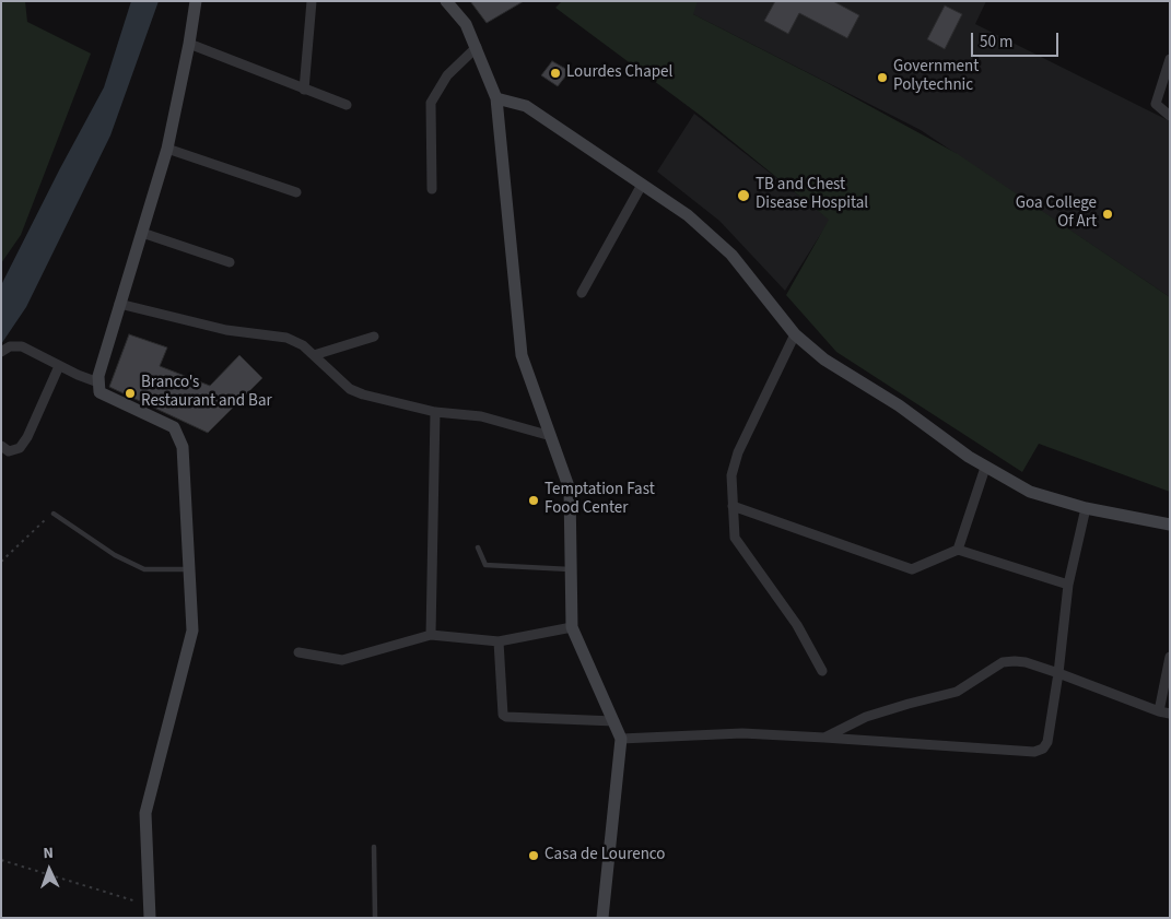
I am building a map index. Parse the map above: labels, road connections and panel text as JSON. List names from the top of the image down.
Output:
{
  "places": [
    "Lourdes Chapel",
    "Government Polytechnic",
    "TB and Chest Disease Hospital",
    "Goa College Of Art",
    "Branco's Restaurant and Bar",
    "Temptation Fast Food Center",
    "Casa de Lourenco"
  ],
  "scale_bar": "50 m",
  "north": "top"
}
